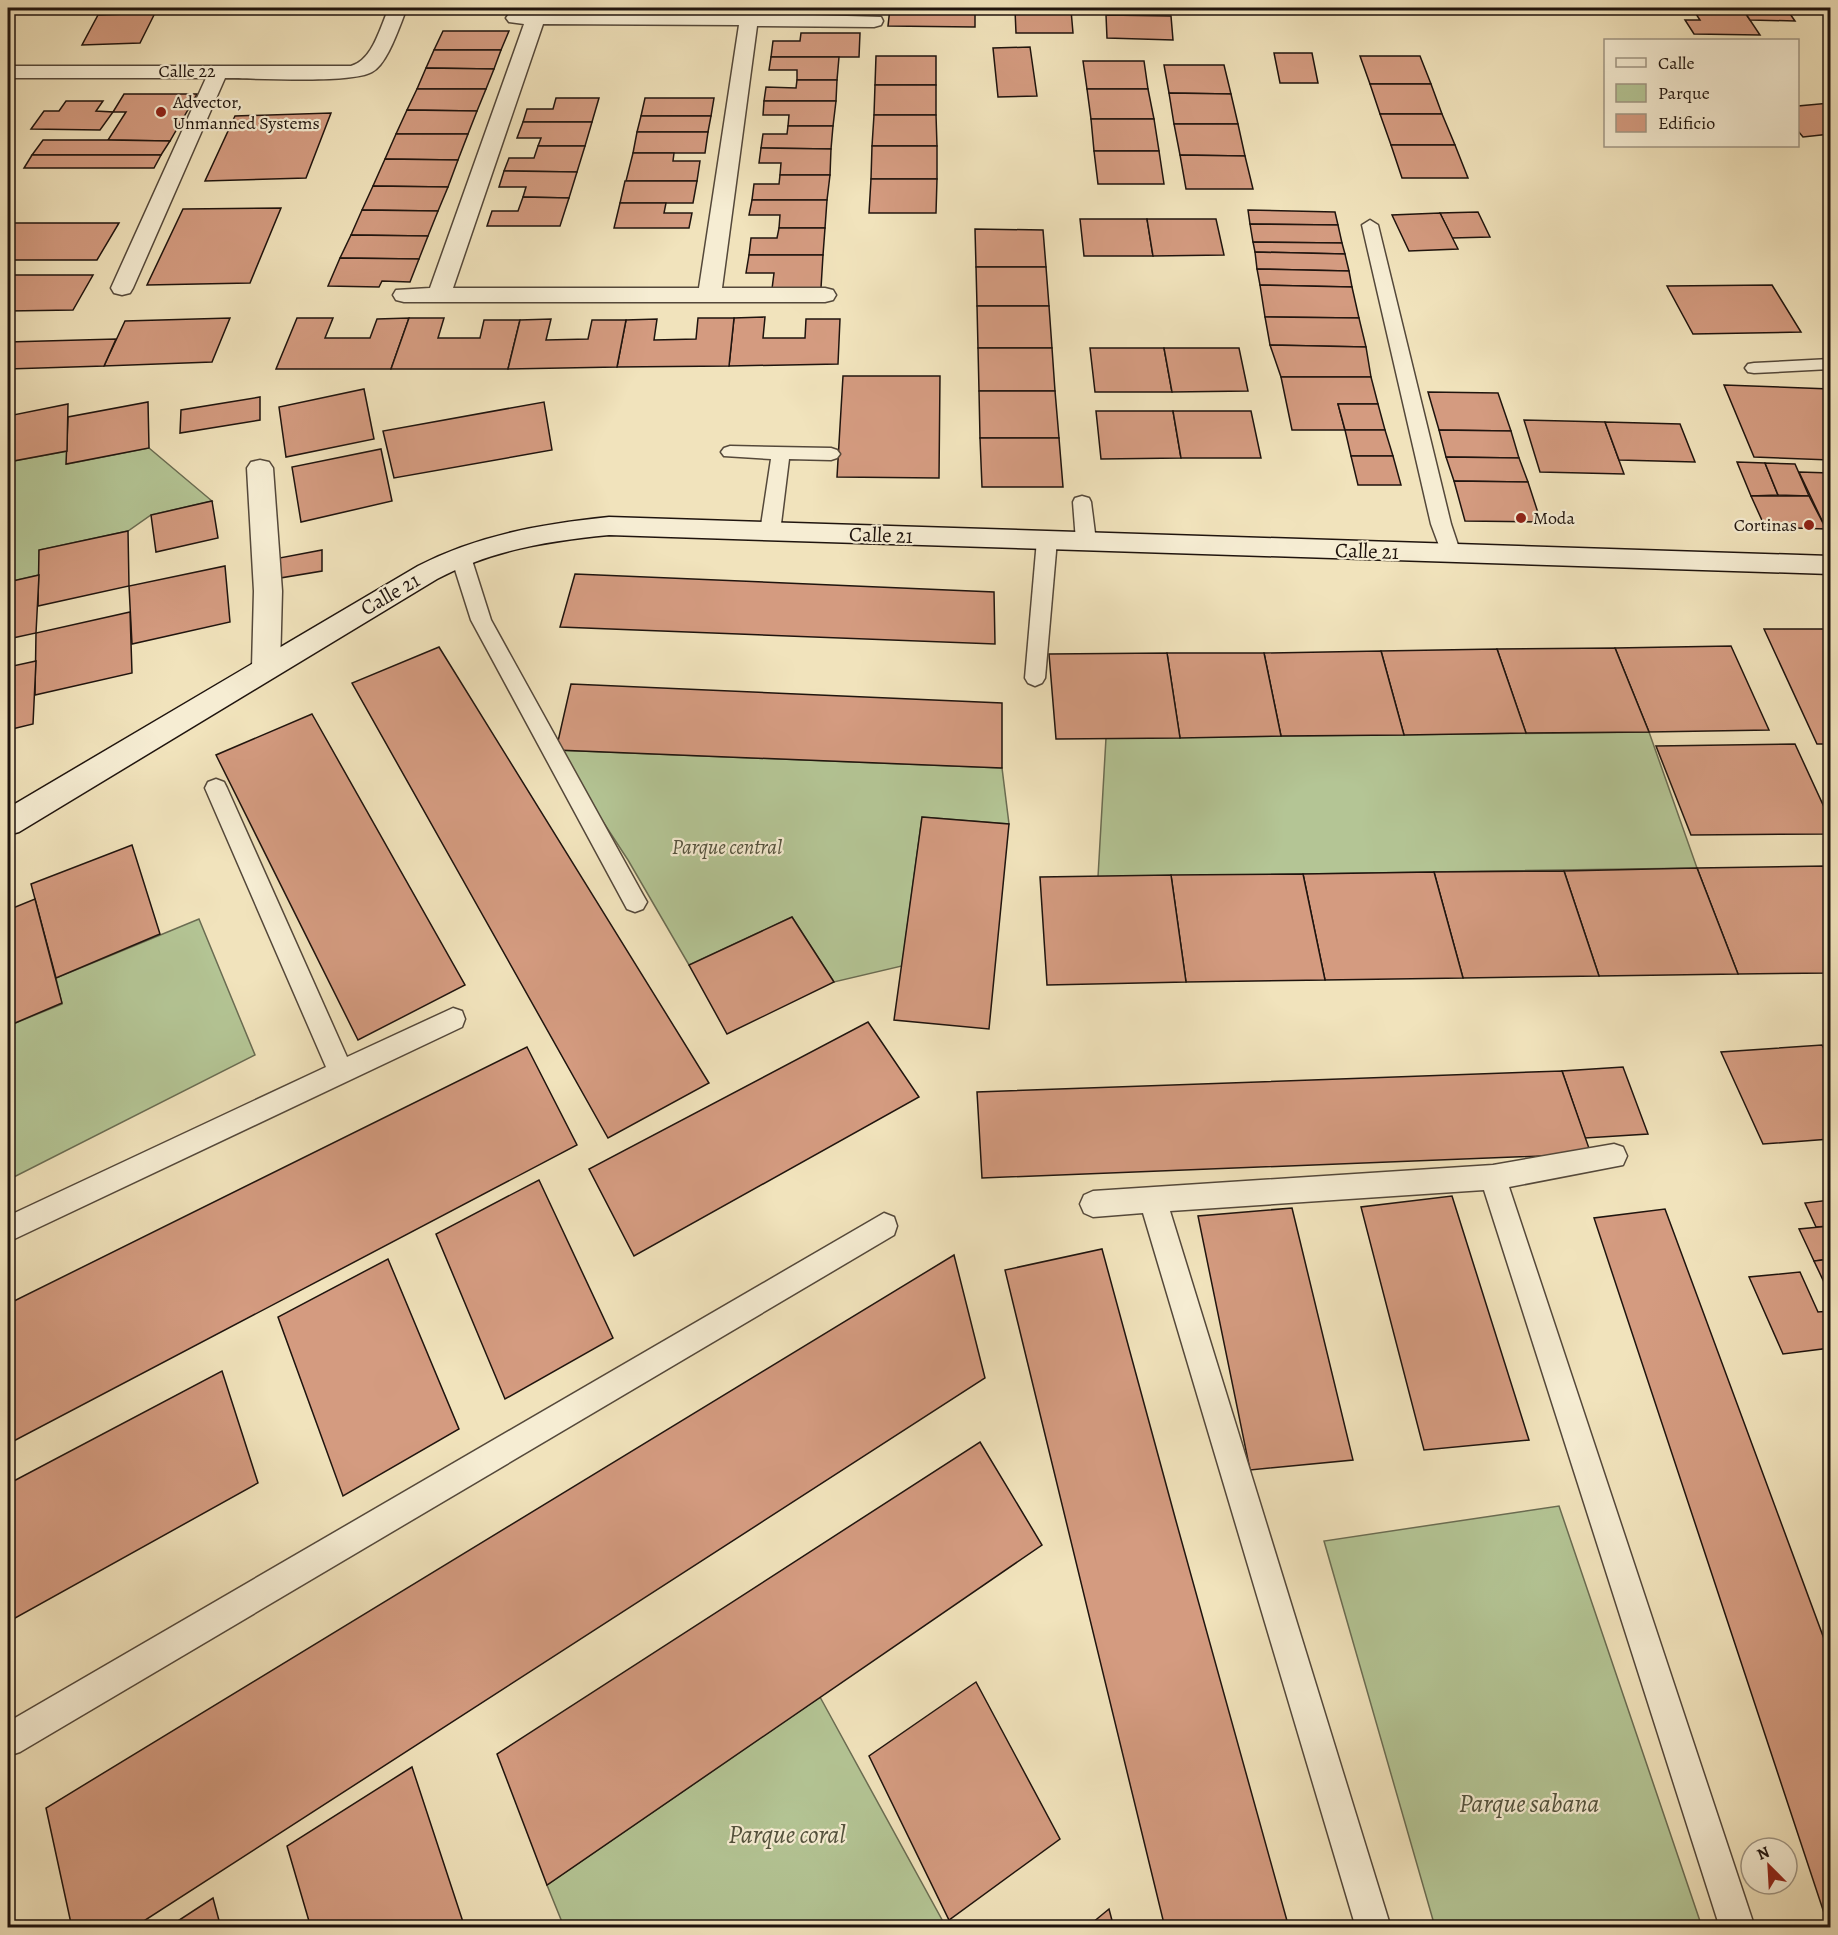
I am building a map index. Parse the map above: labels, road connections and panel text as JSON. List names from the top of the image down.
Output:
{
  "streets": {
    "street": ["Calle 22", "Calle 21"]
  },
  "parks": ["Parque central", "Parque sabana", "Parque coral"],
  "places": ["Advector, Unmanned Systems", "Moda", "Cortinas"],
  "legend": ["Calle", "Parque", "Edificio"],
  "north": "top left"
}
